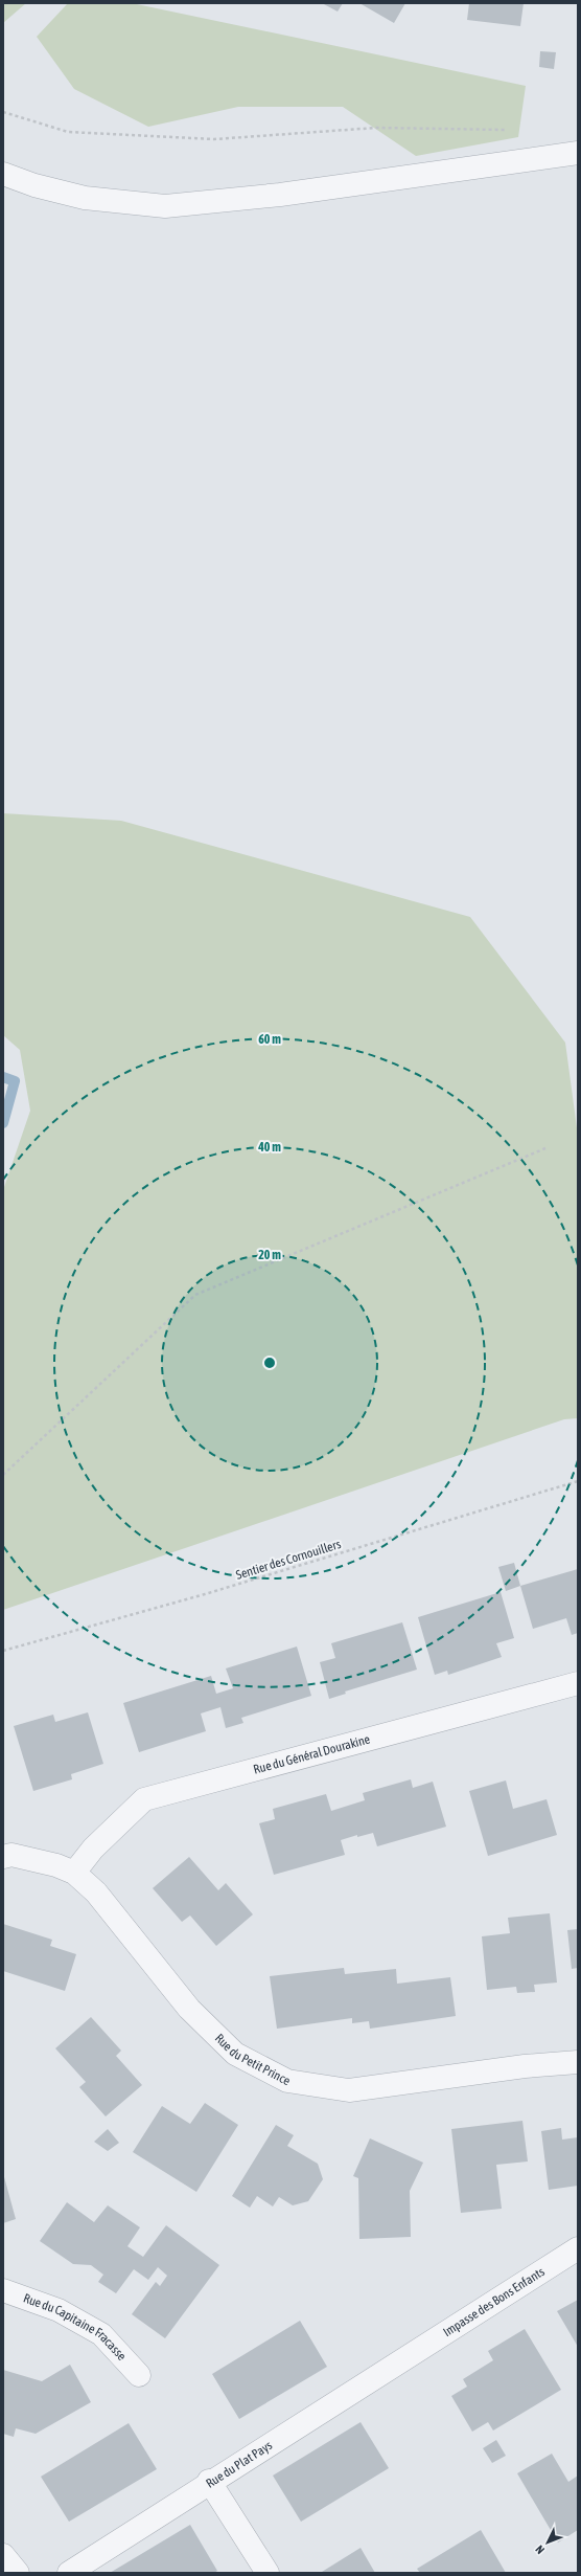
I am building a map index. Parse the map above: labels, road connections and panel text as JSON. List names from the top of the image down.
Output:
{
  "streets": {
    "street": [
      "Rue du Général Dourakine",
      "Rue du Petit Prince",
      "Impasse des Bons Enfants",
      "Rue du Capitaine Fracasse",
      "Rue du Plat Pays"
    ],
    "path": ["Sentier des Cornouillers"]
  },
  "crossings": [
    ["Rue du Général Dourakine", "Rue du Petit Prince"],
    ["Impasse des Bons Enfants", "Rue du Plat Pays"]
  ],
  "north": "bottom left",
  "rings": ["60 m", "40 m", "20 m"]
}
